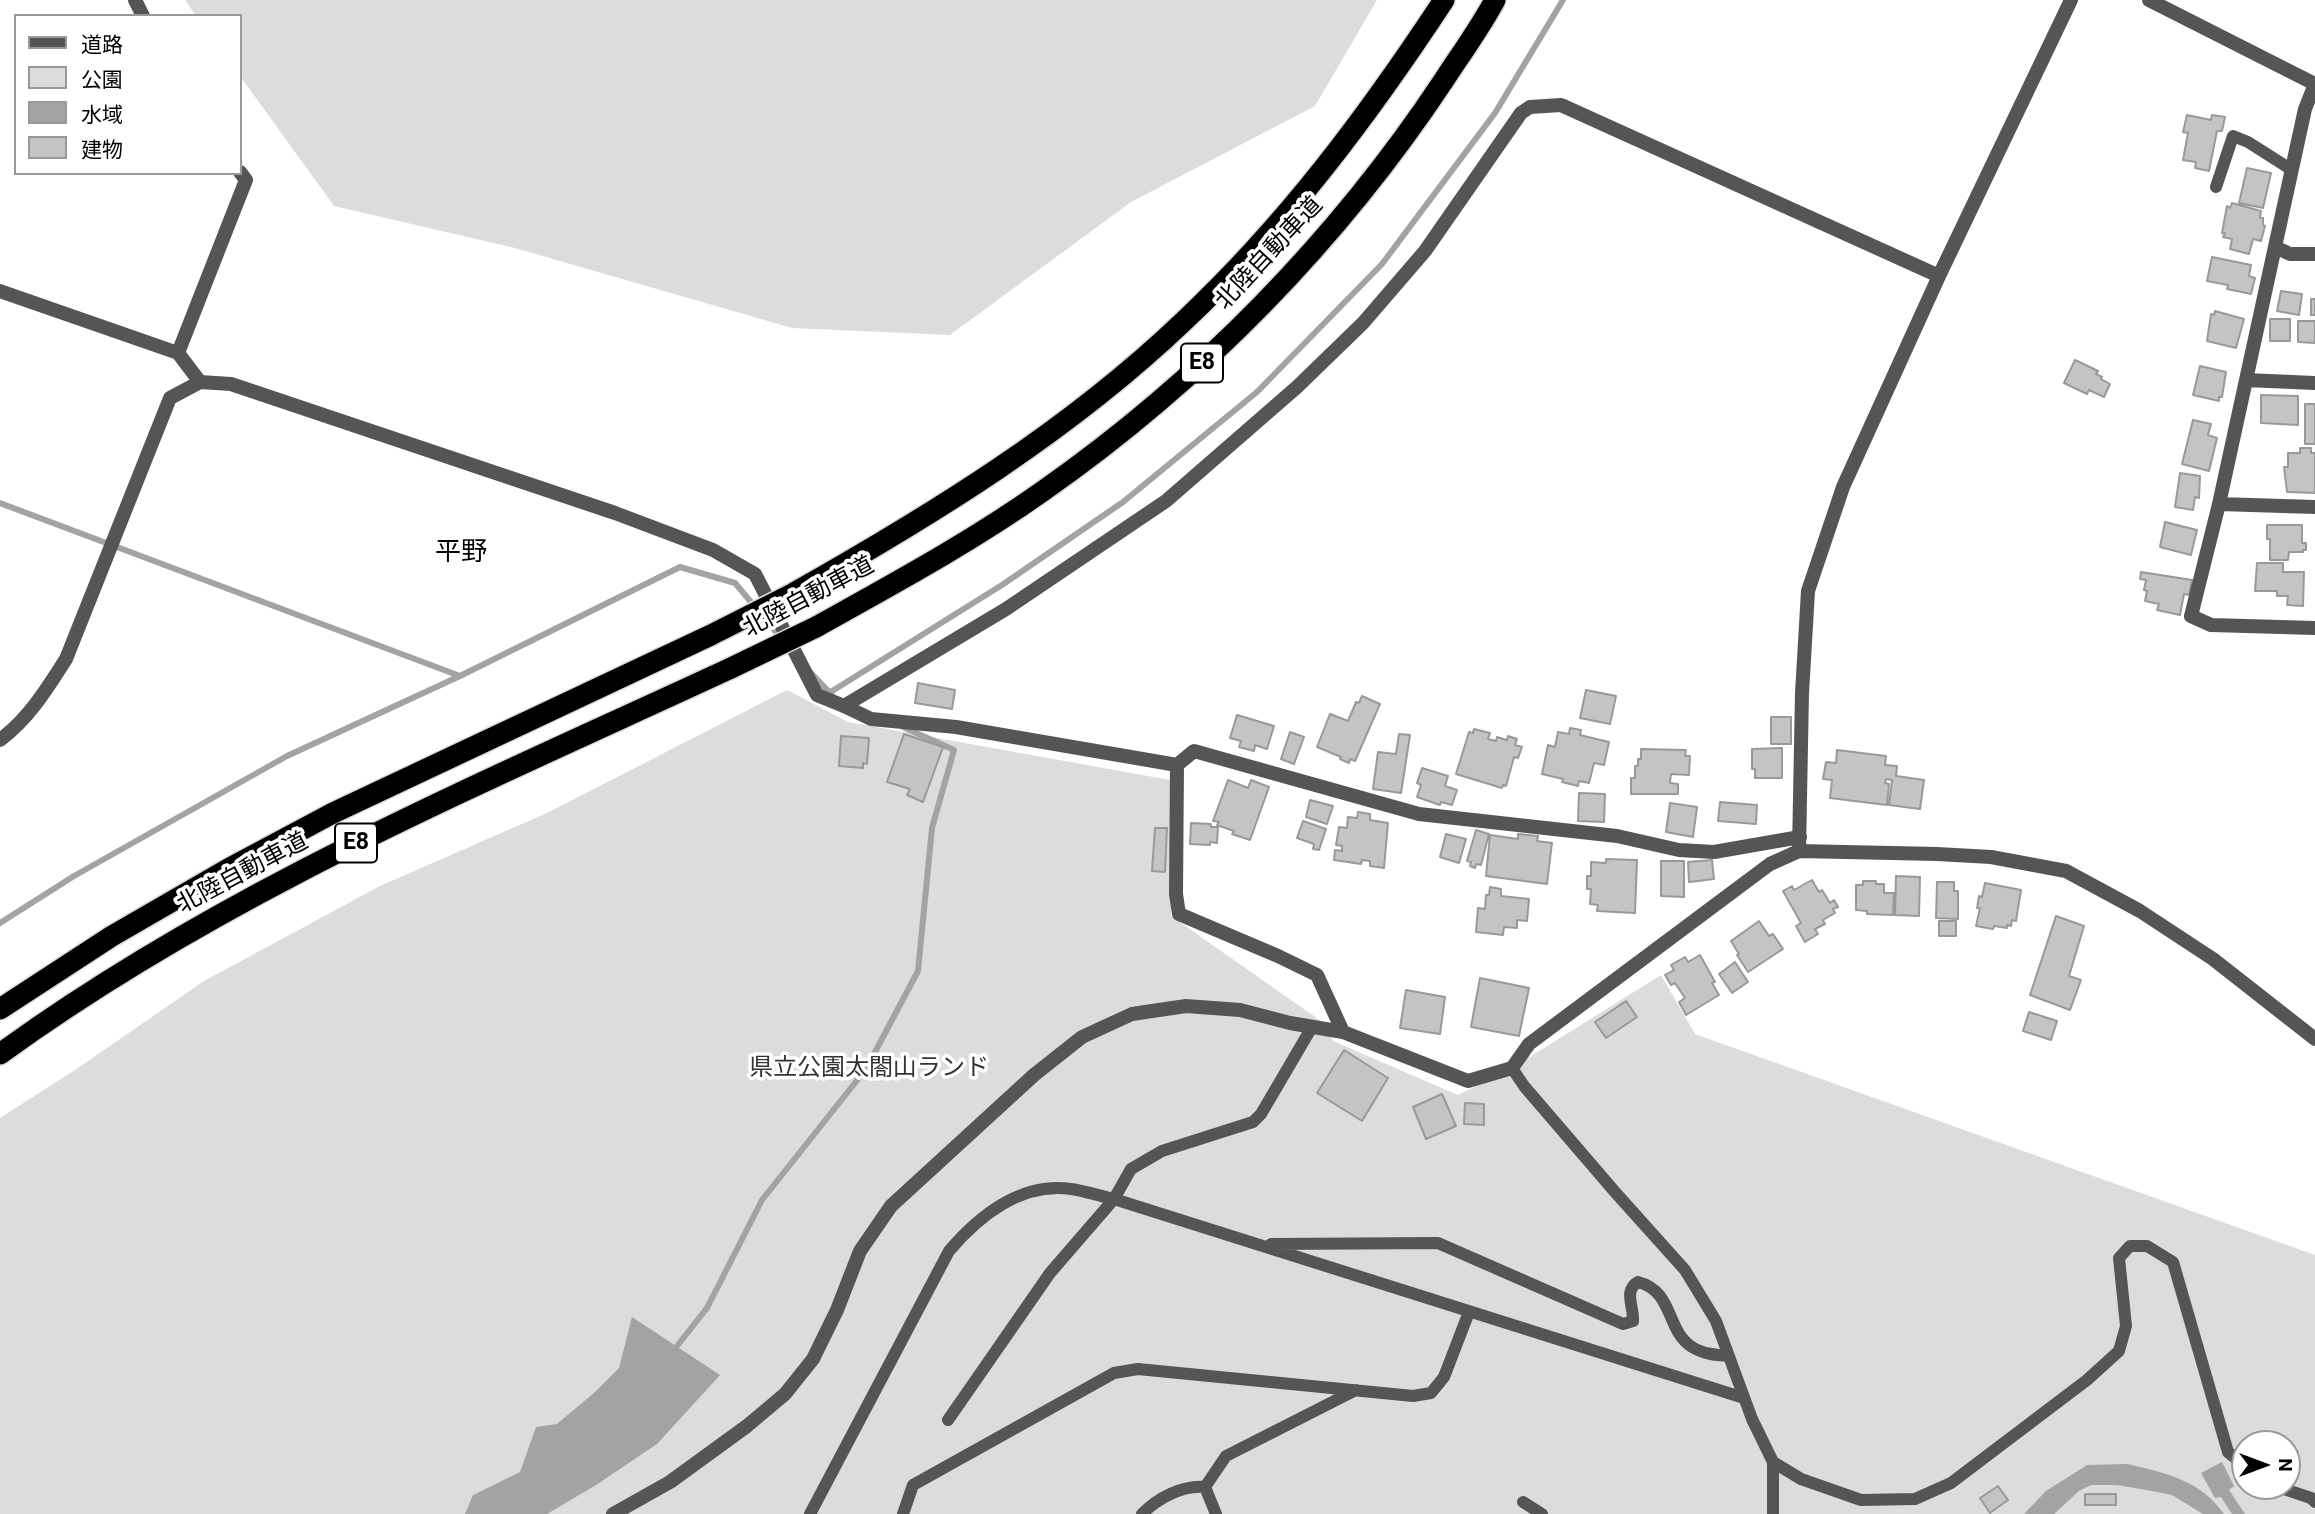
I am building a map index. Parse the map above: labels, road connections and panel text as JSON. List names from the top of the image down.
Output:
{
  "streets": {
    "highway": ["北陸自動車道", "E8"]
  },
  "districts": ["平野"],
  "parks": ["県立公園太閤山ランド"],
  "legend": [
    "道路",
    "公園",
    "水域",
    "建物"
  ],
  "north": "right"
}
